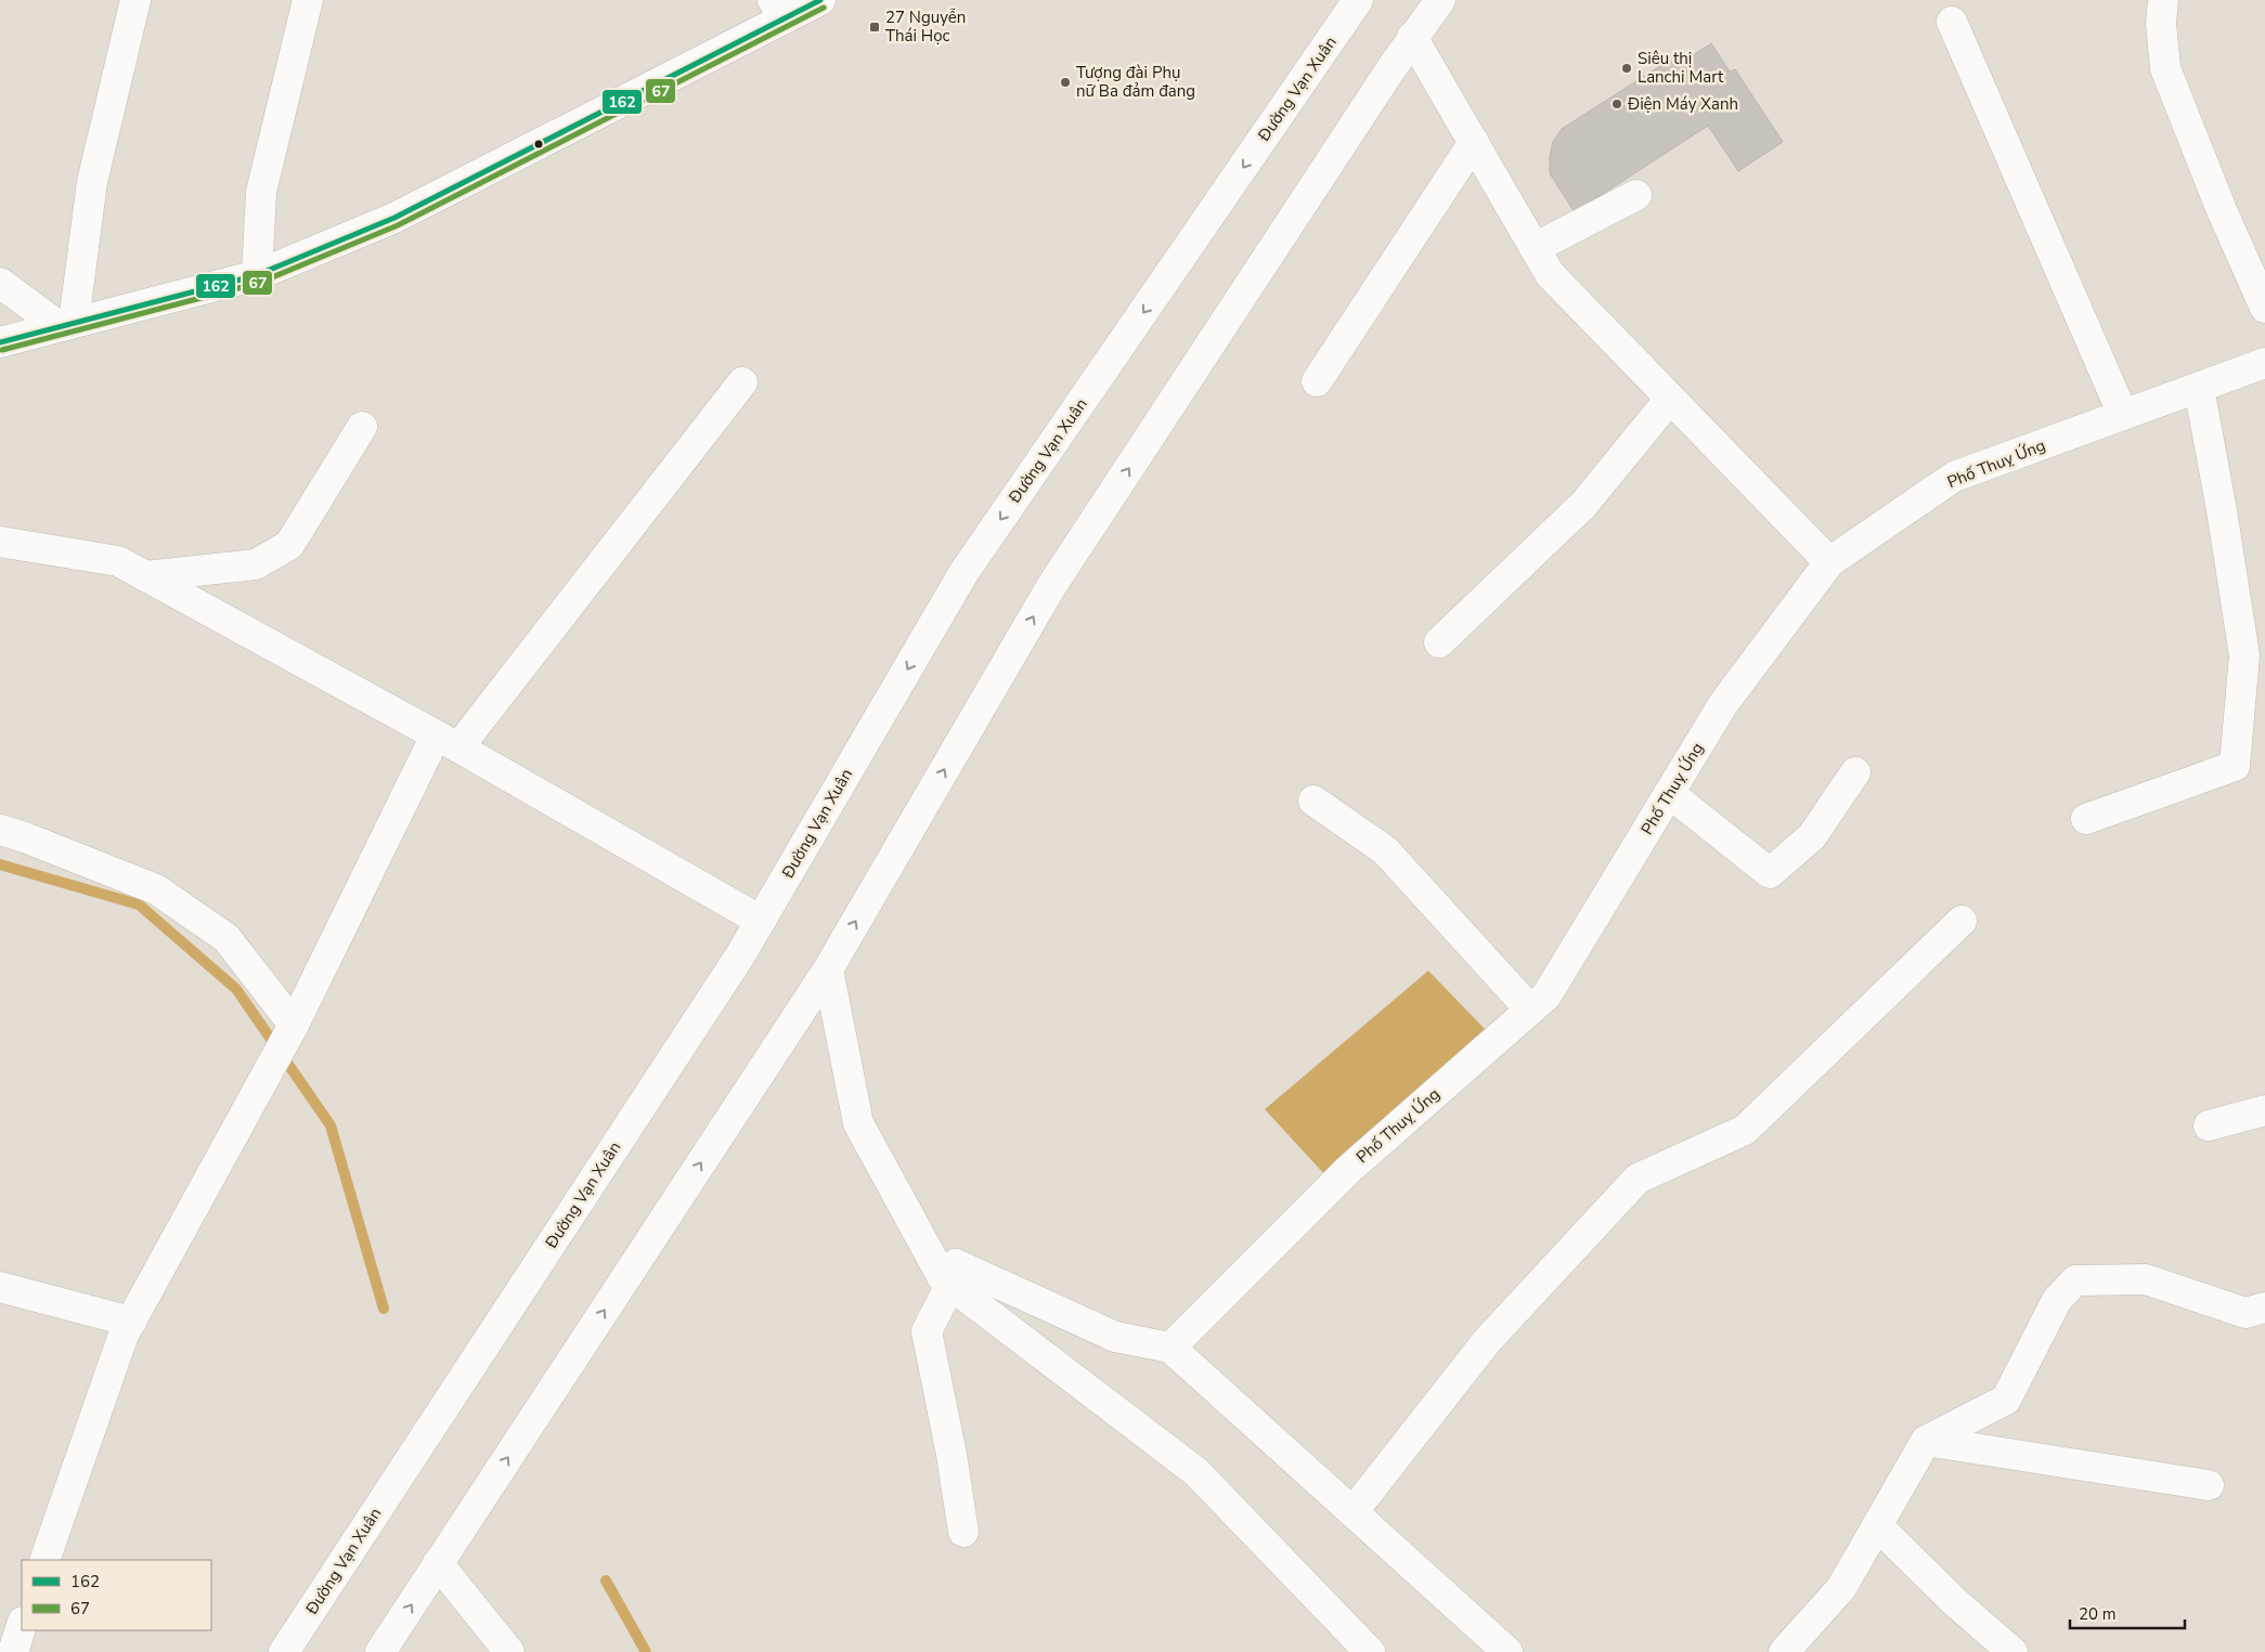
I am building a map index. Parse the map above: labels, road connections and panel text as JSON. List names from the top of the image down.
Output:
{
  "streets": {
    "main road": ["Đường Vạn Xuân", "Phố Thuỵ Ứng"]
  },
  "places": {
    "transit": ["27 Nguyễn Thái Học"],
    "other": ["Siêu thị Lanchi Mart", "Tượng đài Phụ nữ Ba đảm đang", "Điện Máy Xanh"]
  },
  "lines": ["transit line 162", "transit line 67"],
  "legend": ["162", "67"],
  "scale_bar": "20 m"
}
